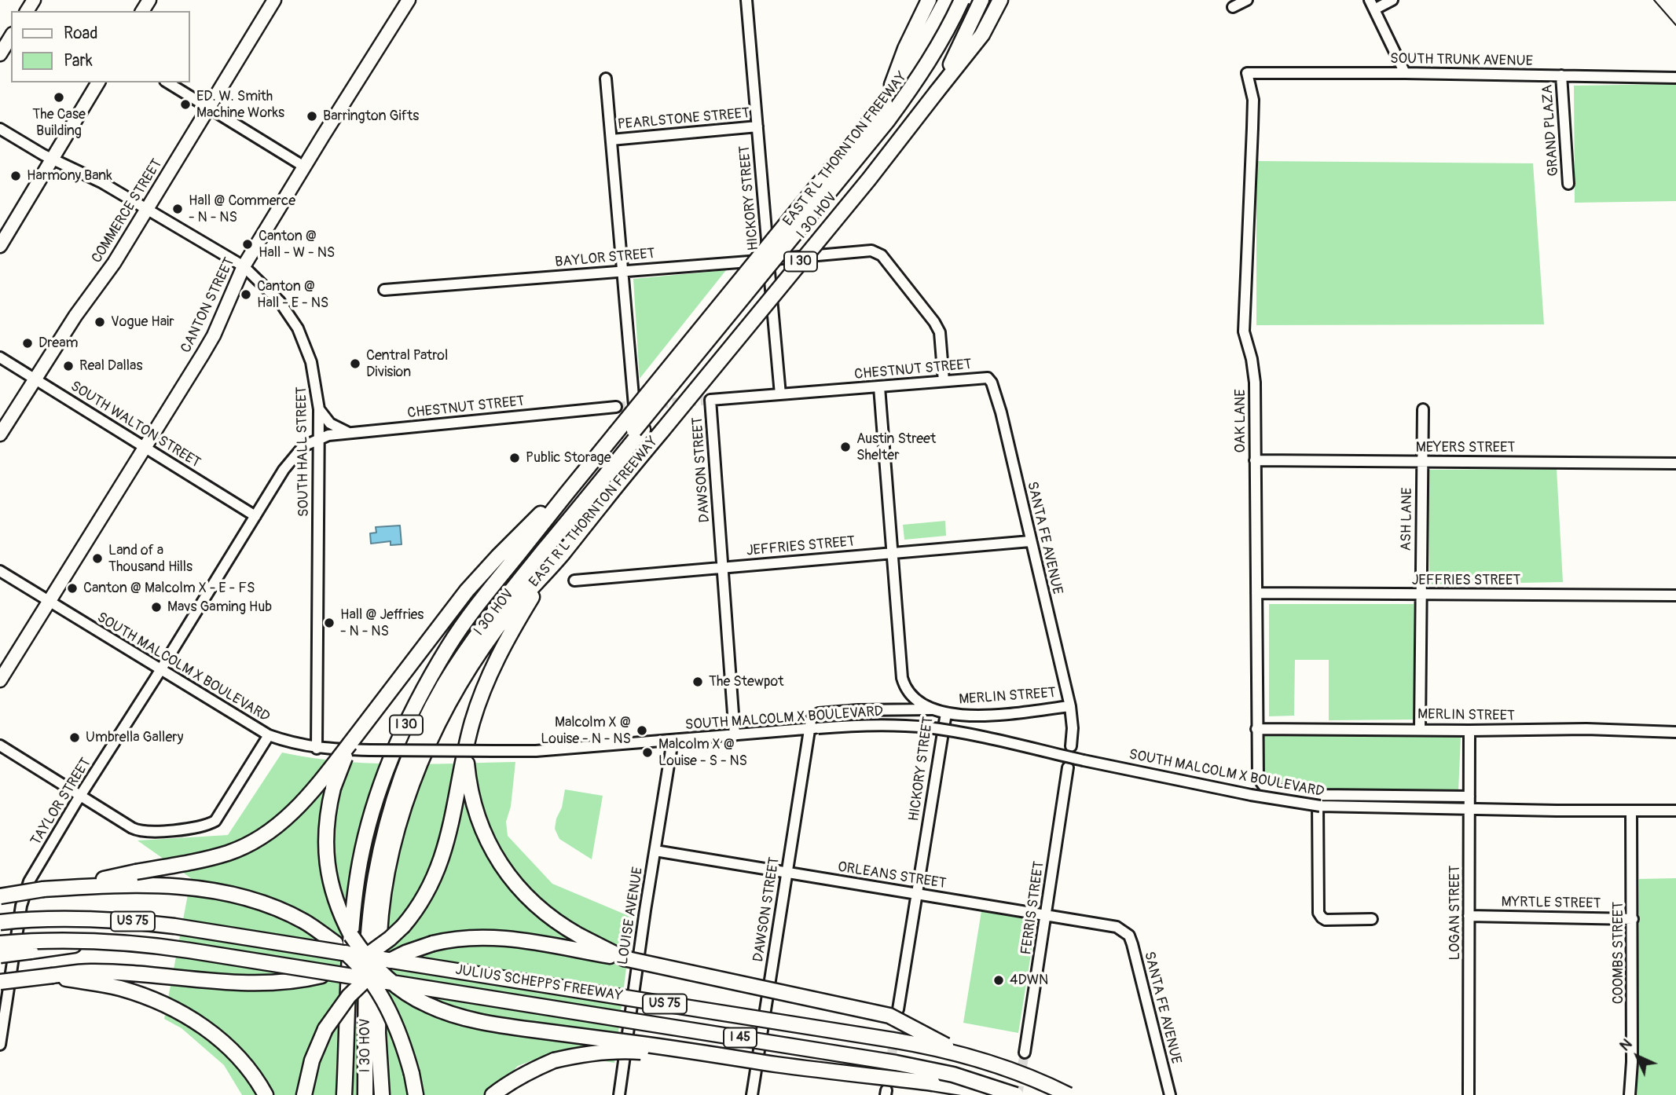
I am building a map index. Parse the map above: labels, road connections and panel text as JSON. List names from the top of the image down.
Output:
{
  "streets": {
    "highway": [
      "EAST R L THORNTON FREEWAY",
      "I 30 HOV",
      "I 30",
      "US 75",
      "JULIUS SCHEPPS FREEWAY",
      "I 45"
    ],
    "main road": ["COMMERCE STREET", "CANTON STREET"],
    "street": [
      "SOUTH TRUNK AVENUE",
      "PEARLSTONE STREET",
      "GRAND PLAZA",
      "HICKORY STREET",
      "BAYLOR STREET",
      "CHESTNUT STREET",
      "OAK LANE",
      "SOUTH WALTON STREET",
      "MEYERS STREET",
      "SOUTH HALL STREET",
      "DAWSON STREET",
      "ASH LANE",
      "SANTA FE AVENUE",
      "JEFFRIES STREET",
      "SOUTH MALCOLM X BOULEVARD",
      "MERLIN STREET",
      "TAYLOR STREET",
      "ORLEANS STREET",
      "MYRTLE STREET",
      "FERRIS STREET",
      "LOGAN STREET",
      "LOUISE AVENUE",
      "COOMBS STREET"
    ]
  },
  "crossings": [
    ["SOUTH TRUNK AVENUE", "GRAND PLAZA"],
    ["SOUTH TRUNK AVENUE", "OAK LANE"],
    ["PEARLSTONE STREET", "HICKORY STREET"],
    ["HICKORY STREET", "BAYLOR STREET"],
    ["HICKORY STREET", "CHESTNUT STREET"],
    ["HICKORY STREET", "JEFFRIES STREET"],
    ["HICKORY STREET", "MERLIN STREET"],
    ["HICKORY STREET", "ORLEANS STREET"],
    ["COMMERCE STREET", "SOUTH WALTON STREET"],
    ["COMMERCE STREET", "SOUTH HALL STREET"],
    ["BAYLOR STREET", "CHESTNUT STREET"],
    ["CANTON STREET", "SOUTH WALTON STREET"],
    ["CANTON STREET", "SOUTH HALL STREET"],
    ["CANTON STREET", "SOUTH MALCOLM X BOULEVARD"],
    ["CHESTNUT STREET", "SOUTH HALL STREET"],
    ["CHESTNUT STREET", "DAWSON STREET"],
    ["CHESTNUT STREET", "SANTA FE AVENUE"],
    ["CHESTNUT STREET", "TAYLOR STREET"],
    ["OAK LANE", "MEYERS STREET"],
    ["OAK LANE", "JEFFRIES STREET"],
    ["OAK LANE", "MERLIN STREET"],
    ["SOUTH WALTON STREET", "TAYLOR STREET"],
    ["MEYERS STREET", "ASH LANE"],
    ["SOUTH HALL STREET", "SOUTH MALCOLM X BOULEVARD"],
    ["SOUTH HALL STREET", "TAYLOR STREET"],
    ["DAWSON STREET", "JEFFRIES STREET"],
    ["DAWSON STREET", "SOUTH MALCOLM X BOULEVARD"],
    ["DAWSON STREET", "ORLEANS STREET"],
    ["ASH LANE", "JEFFRIES STREET"],
    ["ASH LANE", "MERLIN STREET"],
    ["SANTA FE AVENUE", "JEFFRIES STREET"],
    ["SANTA FE AVENUE", "MERLIN STREET"],
    ["SANTA FE AVENUE", "ORLEANS STREET"],
    ["SOUTH MALCOLM X BOULEVARD", "TAYLOR STREET"],
    ["SOUTH MALCOLM X BOULEVARD", "LOGAN STREET"],
    ["SOUTH MALCOLM X BOULEVARD", "LOUISE AVENUE"],
    ["SOUTH MALCOLM X BOULEVARD", "COOMBS STREET"],
    ["MERLIN STREET", "LOGAN STREET"],
    ["ORLEANS STREET", "FERRIS STREET"],
    ["ORLEANS STREET", "LOUISE AVENUE"],
    ["MYRTLE STREET", "LOGAN STREET"],
    ["MYRTLE STREET", "COOMBS STREET"]
  ],
  "places": [
    "The Case Building",
    "ED. W. Smith Machine Works",
    "Barrington Gifts",
    "Harmony Bank",
    "Hall @ Commerce - N - NS",
    "Canton @ Hall - W - NS",
    "Canton @ Hall - E - NS",
    "Vogue Hair",
    "Dream",
    "Central Patrol Division",
    "Real Dallas",
    "Austin Street Shelter",
    "Public Storage",
    "Land of a Thousand Hills",
    "Canton @ Malcolm X - E - FS",
    "Mavs Gaming Hub",
    "Hall @ Jeffries - N - NS",
    "The Stewpot",
    "Malcolm X @ Louise - N - NS",
    "Umbrella Gallery",
    "Malcolm X @ Louise - S - NS",
    "4DWN"
  ],
  "legend": ["Road", "Park"],
  "north": "top left"
}
